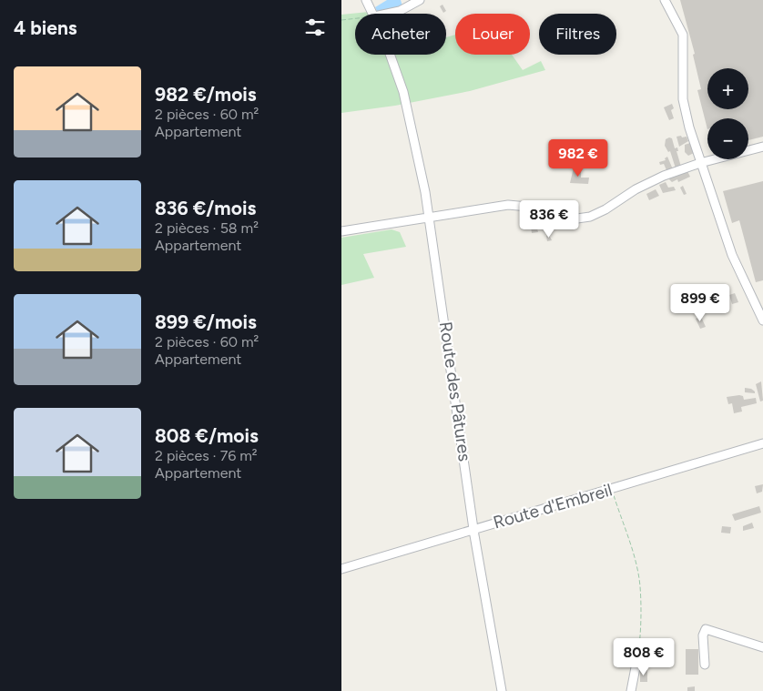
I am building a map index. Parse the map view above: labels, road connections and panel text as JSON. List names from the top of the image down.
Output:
{
  "streets": {
    "street": ["Route des Pâtures", "Route d'Embreil"]
  },
  "crossings": [
    ["Route des Pâtures", "Route d'Embreil"]
  ],
  "page": {
    "heading": "4 biens",
    "chip": ["Acheter", "Louer", "Filtres"],
    "list": [
      {
        "name": "982 €/mois",
        "note": "2 pièces · 60 m² · Appartement"
      },
      {
        "name": "836 €/mois",
        "note": "2 pièces · 58 m² · Appartement"
      },
      {
        "name": "899 €/mois",
        "note": "2 pièces · 60 m² · Appartement"
      },
      {
        "name": "808 €/mois",
        "note": "2 pièces · 76 m² · Appartement"
      }
    ],
    "map_buttons": ["+", "−"],
    "price": [
      "982 €",
      "836 €",
      "899 €",
      "808 €"
    ]
  }
}
